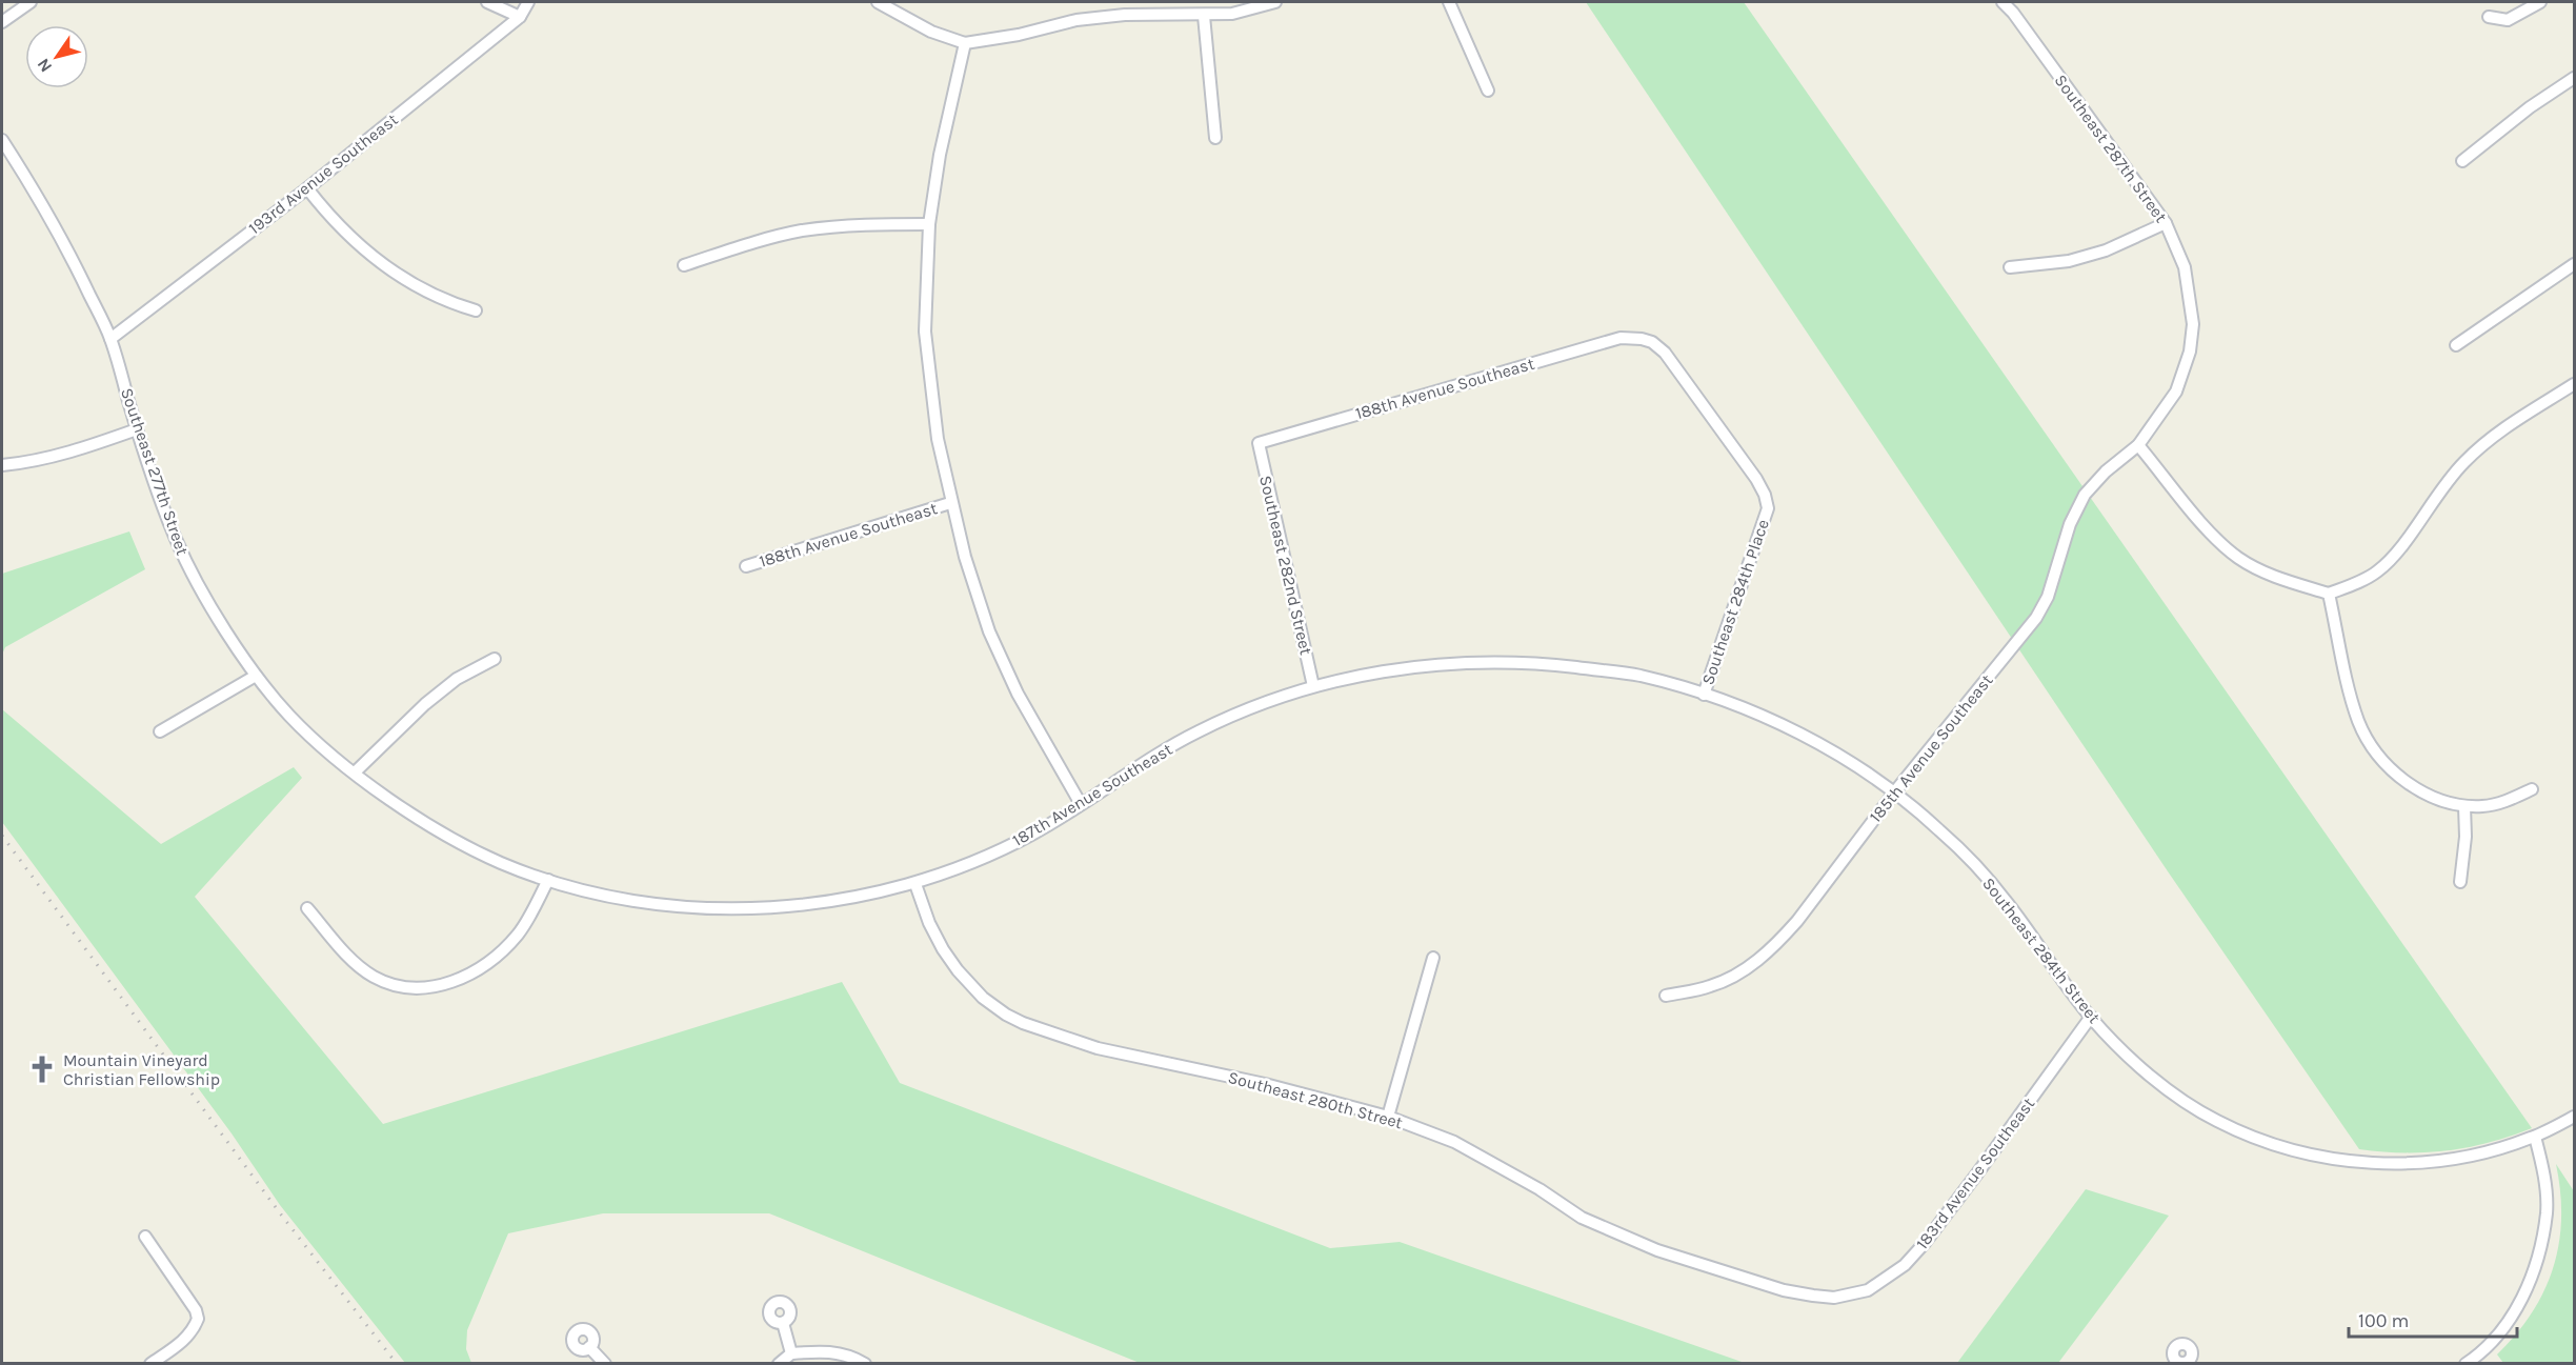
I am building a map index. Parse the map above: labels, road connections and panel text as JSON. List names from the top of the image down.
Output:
{
  "streets": {
    "street": [
      "Southeast 287th Street",
      "193rd Avenue Southeast",
      "188th Avenue Southeast",
      "Southeast 277th Street",
      "Southeast 282nd Street",
      "Southeast 284th Place",
      "185th Avenue Southeast",
      "187th Avenue Southeast",
      "Southeast 284th Street",
      "Southeast 280th Street",
      "183rd Avenue Southeast"
    ]
  },
  "crossings": [
    ["Southeast 287th Street", "185th Avenue Southeast"],
    ["193rd Avenue Southeast", "Southeast 277th Street"],
    ["188th Avenue Southeast", "Southeast 282nd Street"],
    ["188th Avenue Southeast", "Southeast 284th Place"],
    ["Southeast 277th Street", "187th Avenue Southeast"],
    ["Southeast 282nd Street", "187th Avenue Southeast"],
    ["Southeast 284th Place", "187th Avenue Southeast"],
    ["Southeast 284th Place", "Southeast 284th Street"],
    ["185th Avenue Southeast", "Southeast 284th Street"],
    ["187th Avenue Southeast", "Southeast 284th Street"],
    ["187th Avenue Southeast", "Southeast 280th Street"],
    ["Southeast 284th Street", "183rd Avenue Southeast"],
    ["Southeast 280th Street", "183rd Avenue Southeast"]
  ],
  "places": {
    "church": ["Mountain Vineyard Christian Fellowship"]
  },
  "scale_bar": "100 m",
  "north": "bottom left"
}
